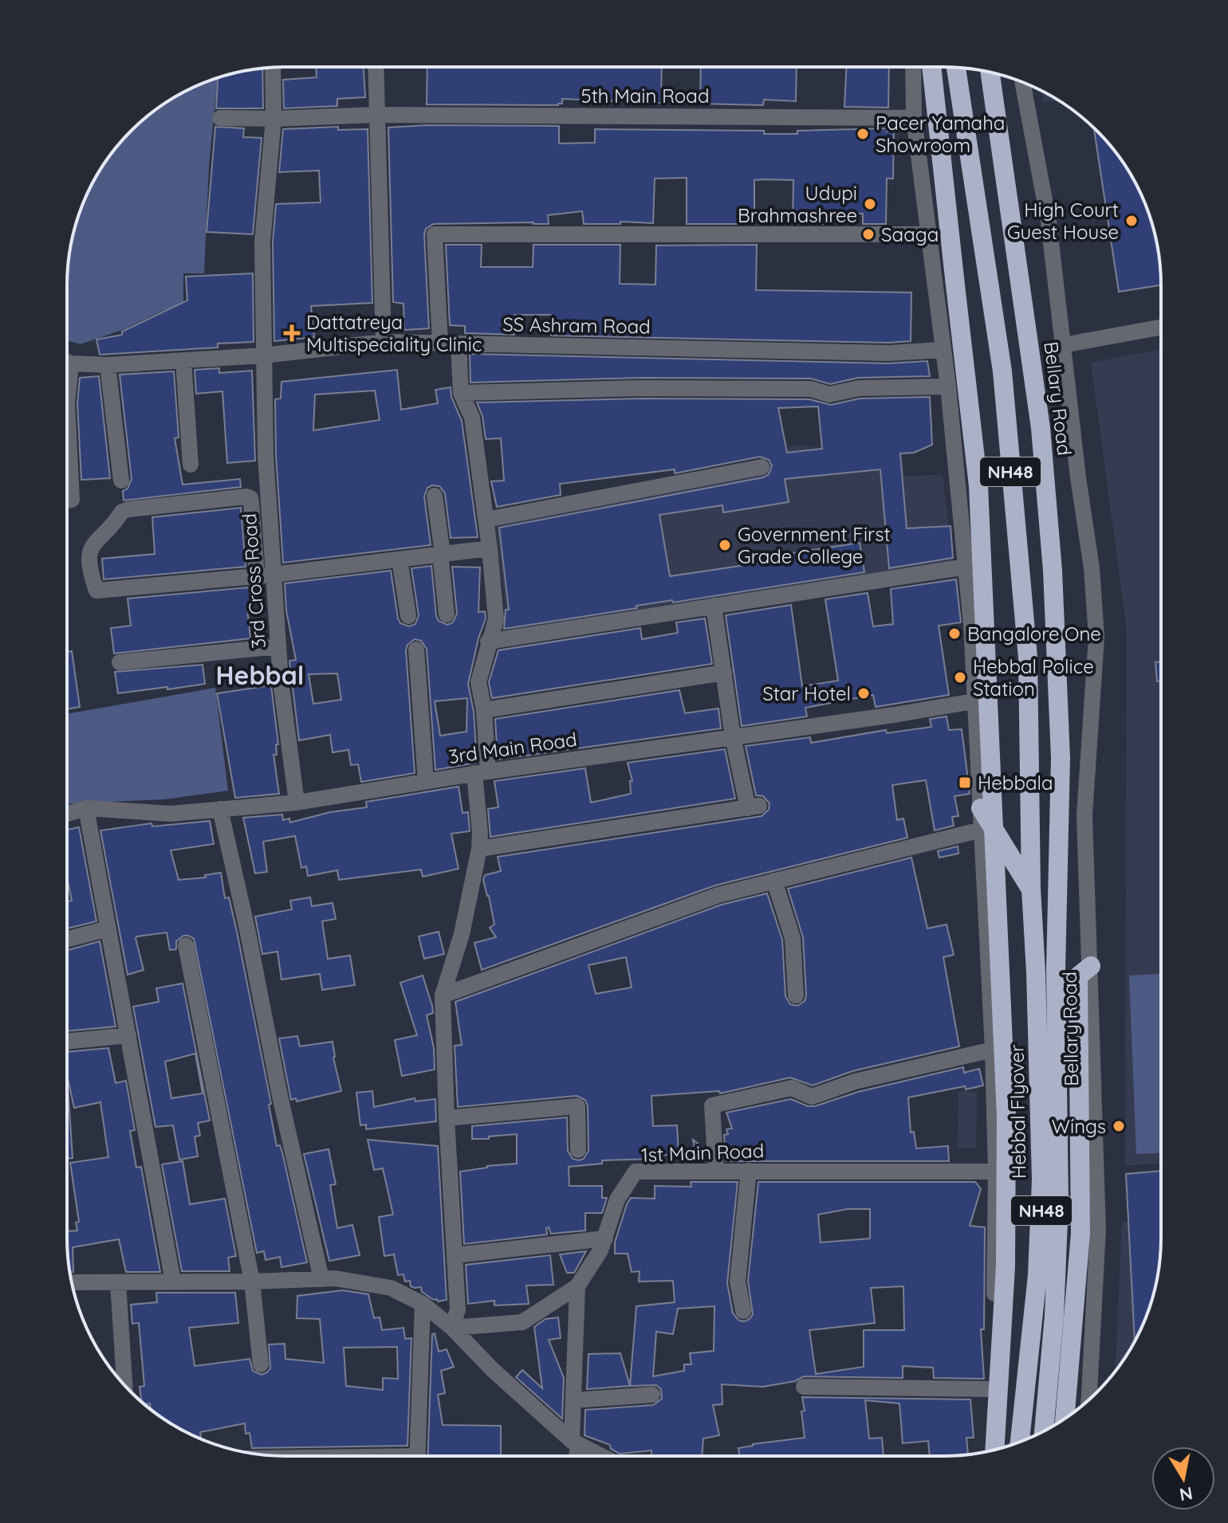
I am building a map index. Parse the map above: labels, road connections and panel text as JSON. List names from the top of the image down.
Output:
{
  "streets": {
    "highway": ["Bellary Road", "NH48", "Hebbal Flyover"],
    "street": [
      "5th Main Road",
      "SS Ashram Road",
      "3rd Cross Road",
      "3rd Main Road",
      "1st Main Road"
    ]
  },
  "crossings": [
    ["5th Main Road", "3rd Cross Road"],
    ["SS Ashram Road", "3rd Cross Road"],
    ["Bellary Road", "NH48"],
    ["Bellary Road", "Hebbal Flyover"],
    ["NH48", "Hebbal Flyover"],
    ["3rd Cross Road", "3rd Main Road"]
  ],
  "districts": ["Hebbal"],
  "places": {
    "other": [
      "Pacer Yamaha Showroom",
      "Udupi Brahmashree",
      "High Court Guest House",
      "Saaga",
      "Government First Grade College",
      "Bangalore One",
      "Hebbal Police Station",
      "Star Hotel",
      "Wings"
    ],
    "health": ["Dattatreya Multispeciality Clinic"],
    "transit": ["Hebbala"]
  },
  "north": "bottom"
}
